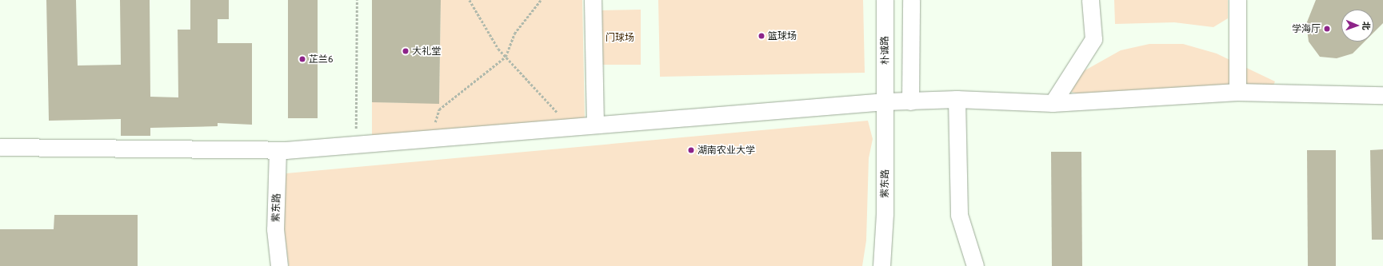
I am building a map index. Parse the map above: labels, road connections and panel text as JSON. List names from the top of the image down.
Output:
{
  "streets": {
    "street": ["朴诚路", "紫东路"]
  },
  "crossings": [
    ["朴诚路", "紫东路"]
  ],
  "parks": ["门球场"],
  "places": [
    "学海厅",
    "篮球场",
    "大礼堂",
    "芷兰6",
    "湖南农业大学"
  ],
  "north": "right"
}
